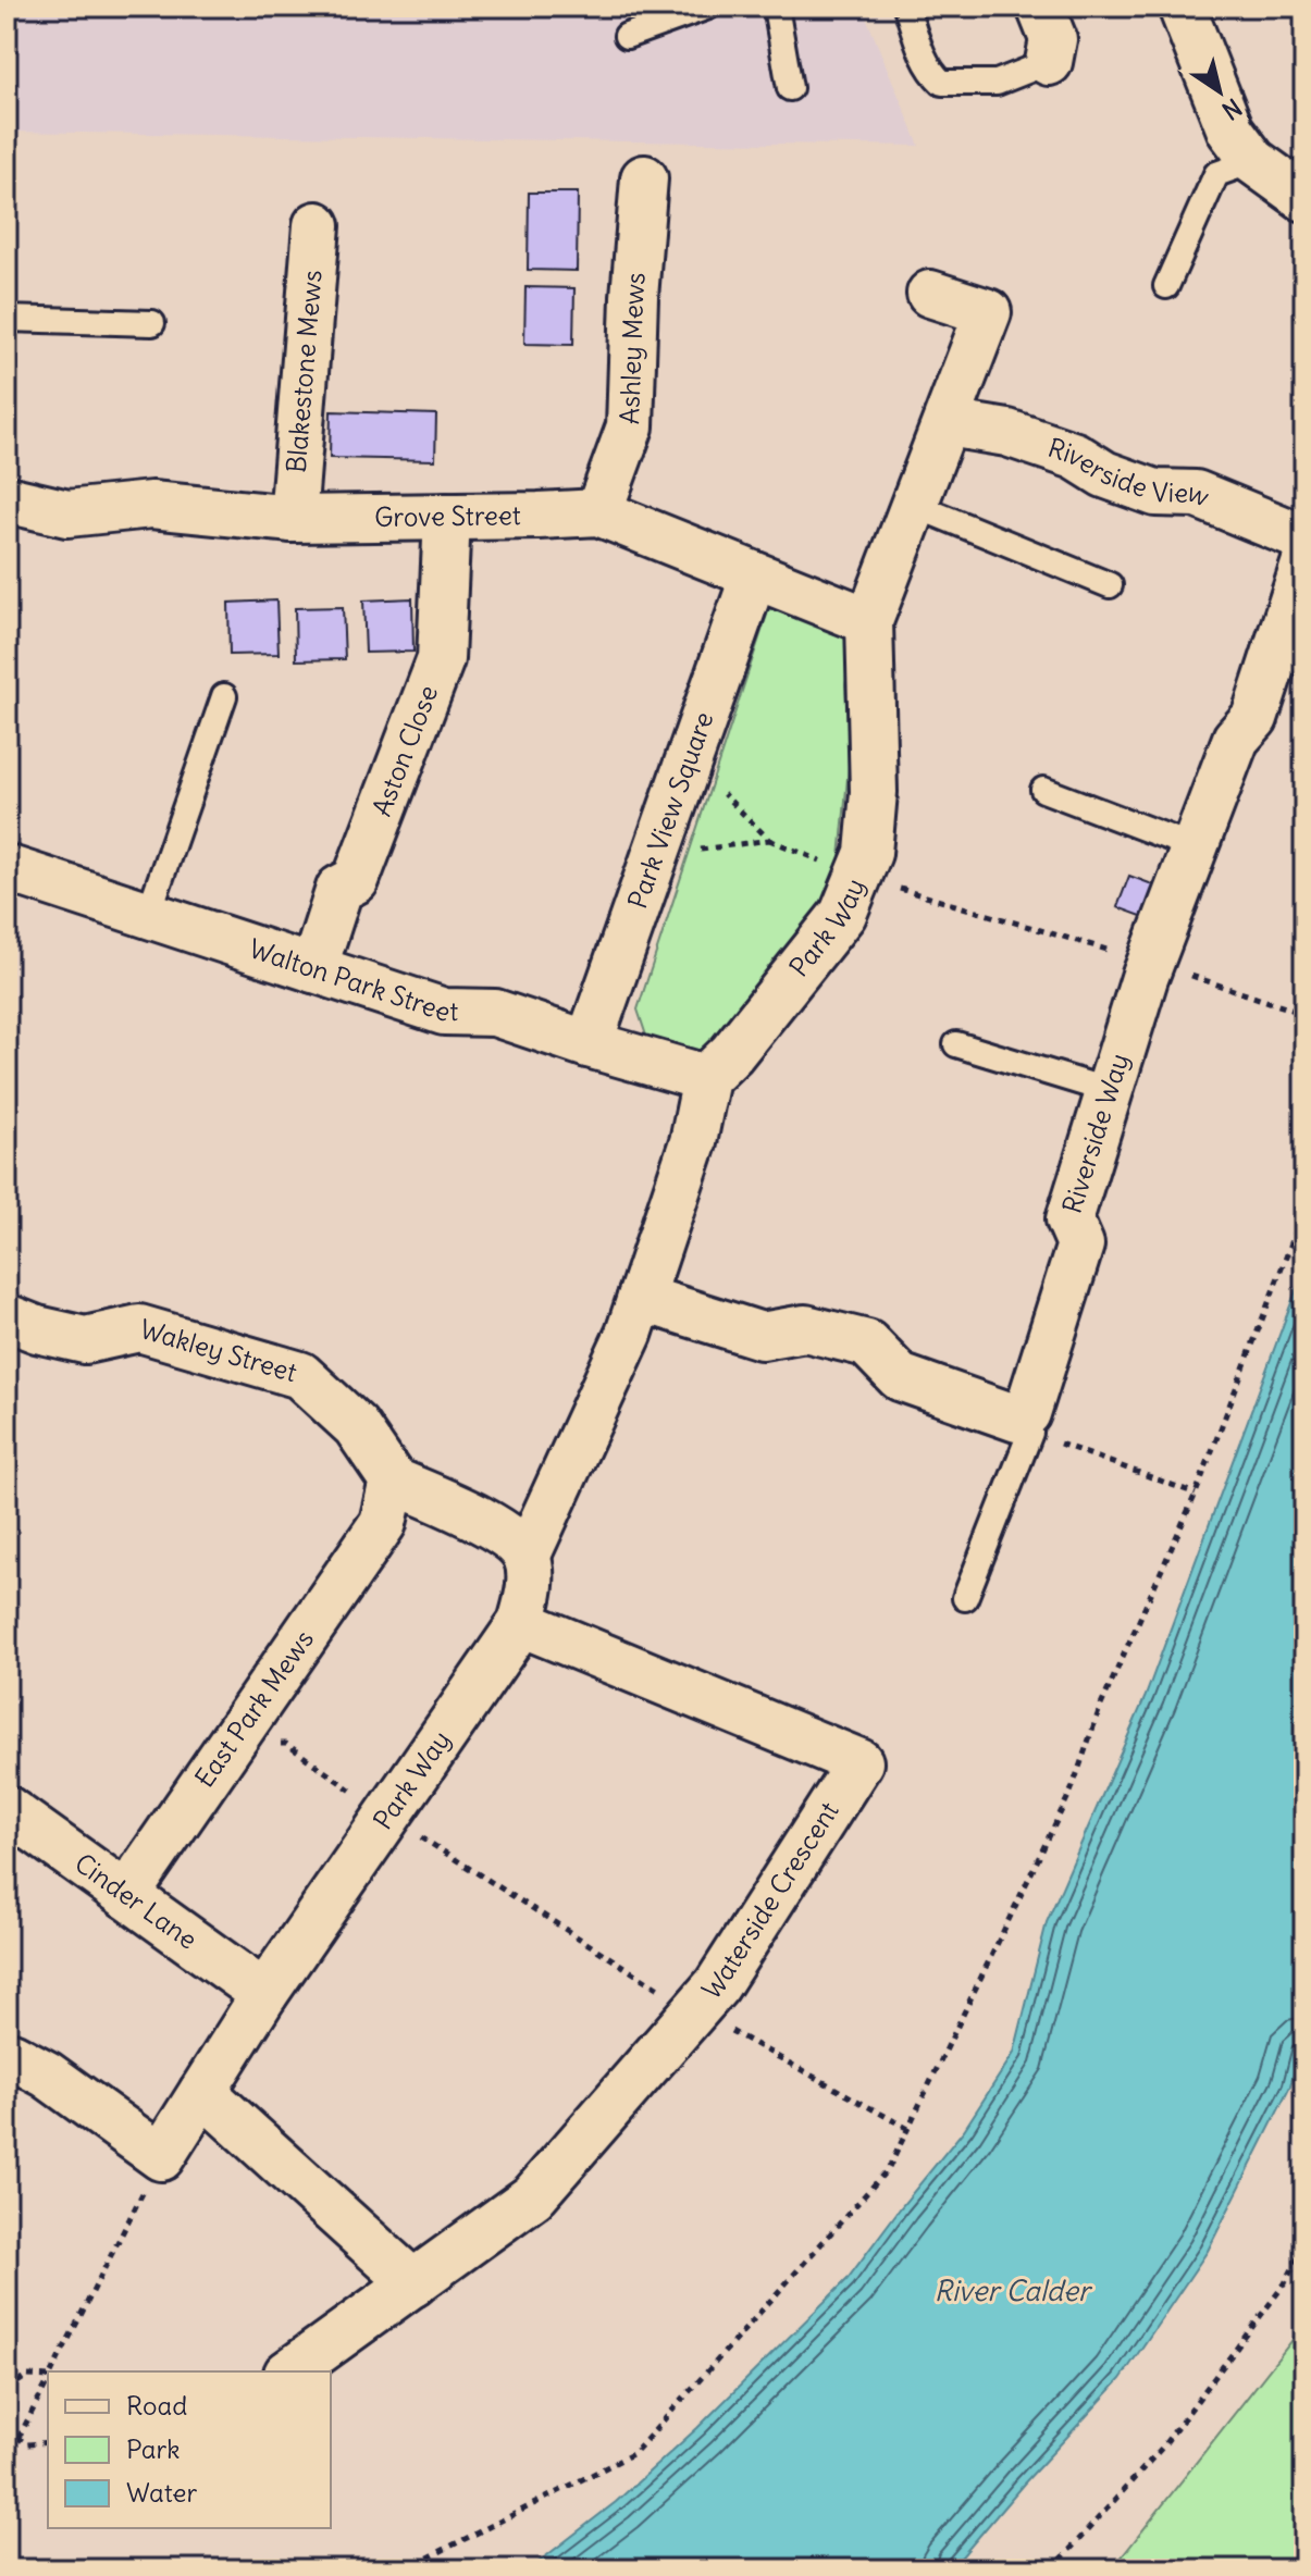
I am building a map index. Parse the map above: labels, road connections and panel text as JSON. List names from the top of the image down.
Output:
{
  "streets": {
    "street": [
      "Ashley Mews",
      "Blakestone Mews",
      "Riverside View",
      "Grove Street",
      "Aston Close",
      "Park View Square",
      "Park Way",
      "Walton Park Street",
      "Riverside Way",
      "Wakley Street",
      "East Park Mews",
      "Waterside Crescent",
      "Cinder Lane"
    ]
  },
  "crossings": [
    ["Ashley Mews", "Grove Street"],
    ["Blakestone Mews", "Grove Street"],
    ["Riverside View", "Park Way"],
    ["Grove Street", "Aston Close"],
    ["Grove Street", "Park View Square"],
    ["Grove Street", "Park Way"],
    ["Aston Close", "Walton Park Street"],
    ["Park View Square", "Walton Park Street"],
    ["Park Way", "Walton Park Street"],
    ["Park Way", "Waterside Crescent"],
    ["Park Way", "Cinder Lane"],
    ["Wakley Street", "East Park Mews"],
    ["East Park Mews", "Cinder Lane"]
  ],
  "water": ["River Calder"],
  "legend": ["Road", "Park", "Water"],
  "north": "bottom right"
}
